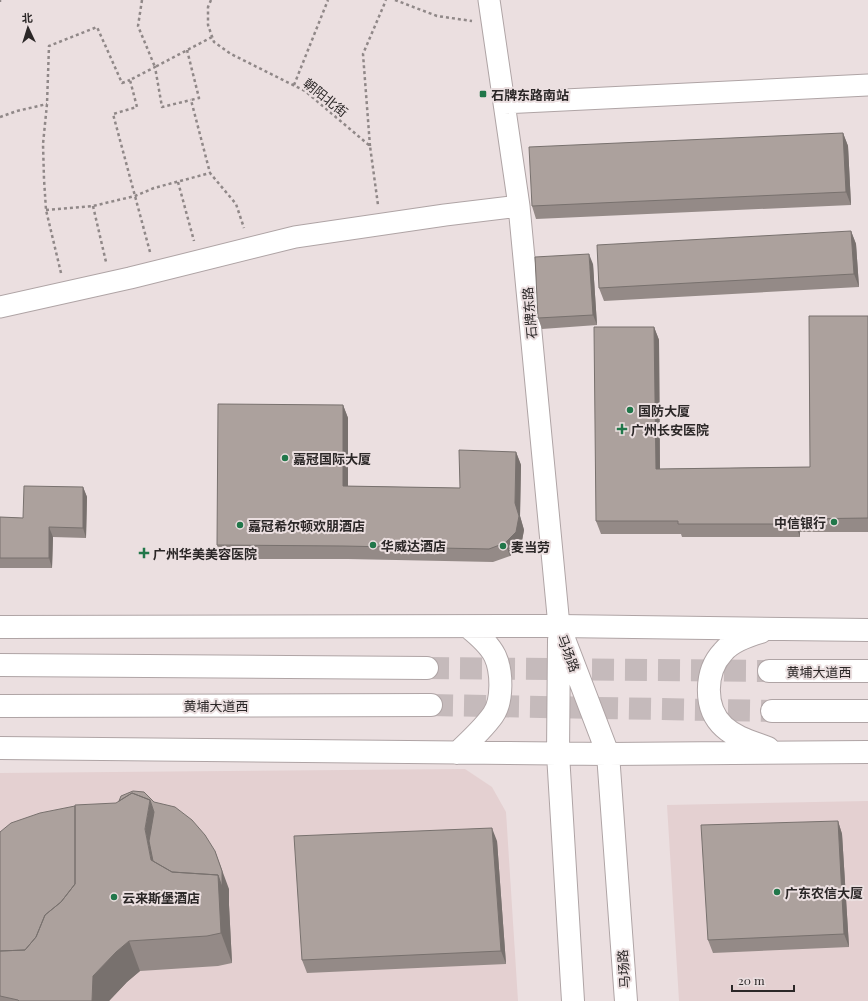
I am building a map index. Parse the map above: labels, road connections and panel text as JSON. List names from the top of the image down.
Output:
{
  "streets": {
    "main road": ["马场路", "黄埔大道西"],
    "street": ["石牌东路"],
    "path": ["朝阳北街"]
  },
  "crossings": [
    ["石牌东路", "马场路"]
  ],
  "places": {
    "transit": ["石牌东路南站"],
    "other": [
      "国防大厦",
      "嘉冠国际大厦",
      "中信银行",
      "嘉冠希尔顿欢朋酒店",
      "华威达酒店",
      "麦当劳",
      "广东农信大厦",
      "云来斯堡酒店"
    ],
    "health": ["广州长安医院", "广州华美美容医院"]
  },
  "scale_bar": "20 m",
  "north": "top"
}
